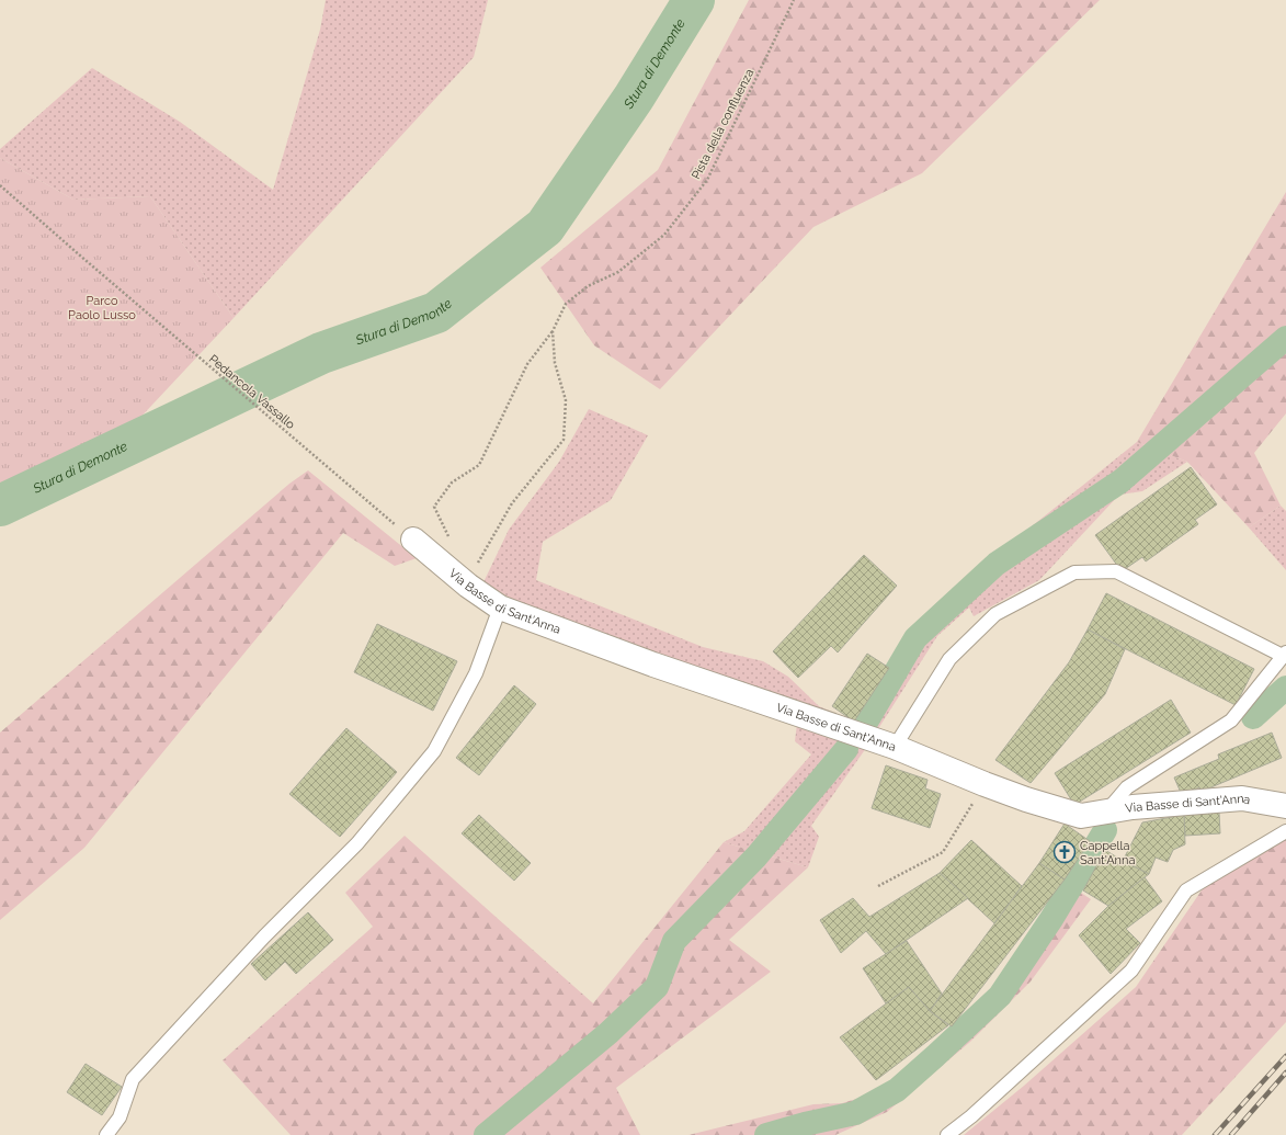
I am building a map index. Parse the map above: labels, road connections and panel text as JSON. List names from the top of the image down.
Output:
{
  "streets": {
    "street": ["Via Basse di Sant'Anna"],
    "path": ["Pista della confluenza", "Pedancola Vassallo"]
  },
  "crossings": [
    ["Pista della confluenza", "Via Basse di Sant'Anna"],
    ["Pedancola Vassallo", "Via Basse di Sant'Anna"]
  ],
  "water": ["Stura di Demonte"],
  "parks": ["Parco Paolo Lusso"],
  "places": {
    "church": ["Cappella Sant'Anna"]
  }
}
